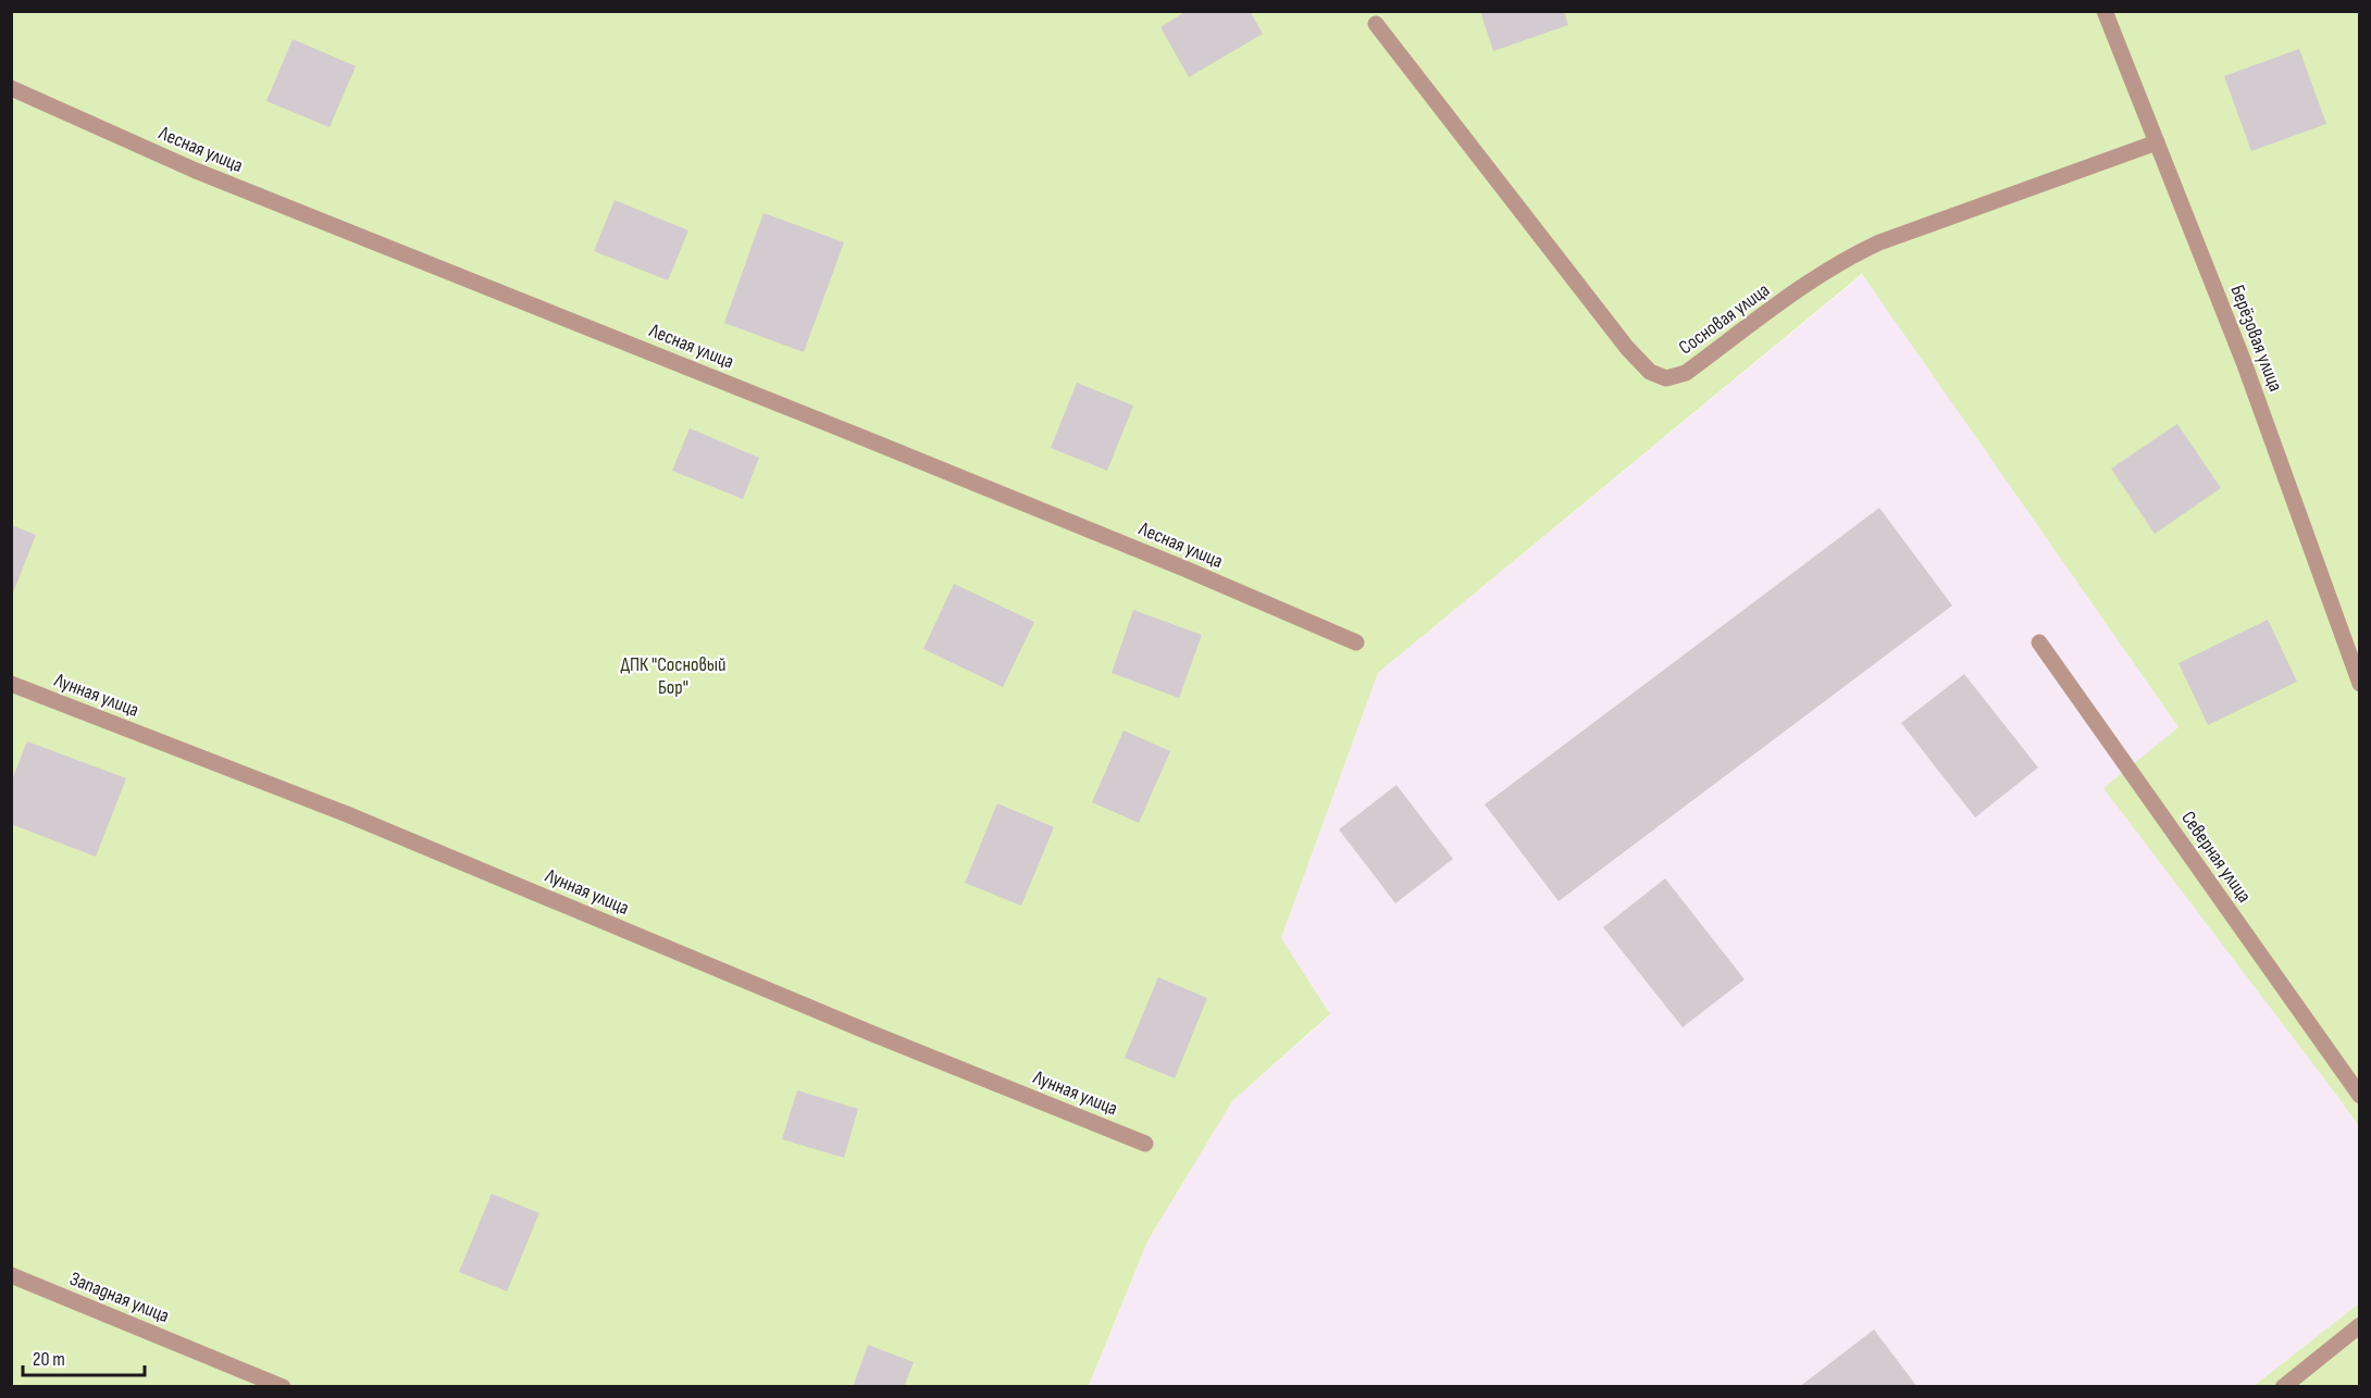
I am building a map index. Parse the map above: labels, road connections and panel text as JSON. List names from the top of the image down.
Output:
{
  "streets": {
    "street": [
      "Лесная улица",
      "Сосновая улица",
      "Берёзовая улица",
      "Лунная улица",
      "Северная улица",
      "Западная улица"
    ]
  },
  "crossings": [
    ["Сосновая улица", "Берёзовая улица"]
  ],
  "parks": ["ДПК \"Сосновый Бор\""],
  "scale_bar": "20 m"
}
